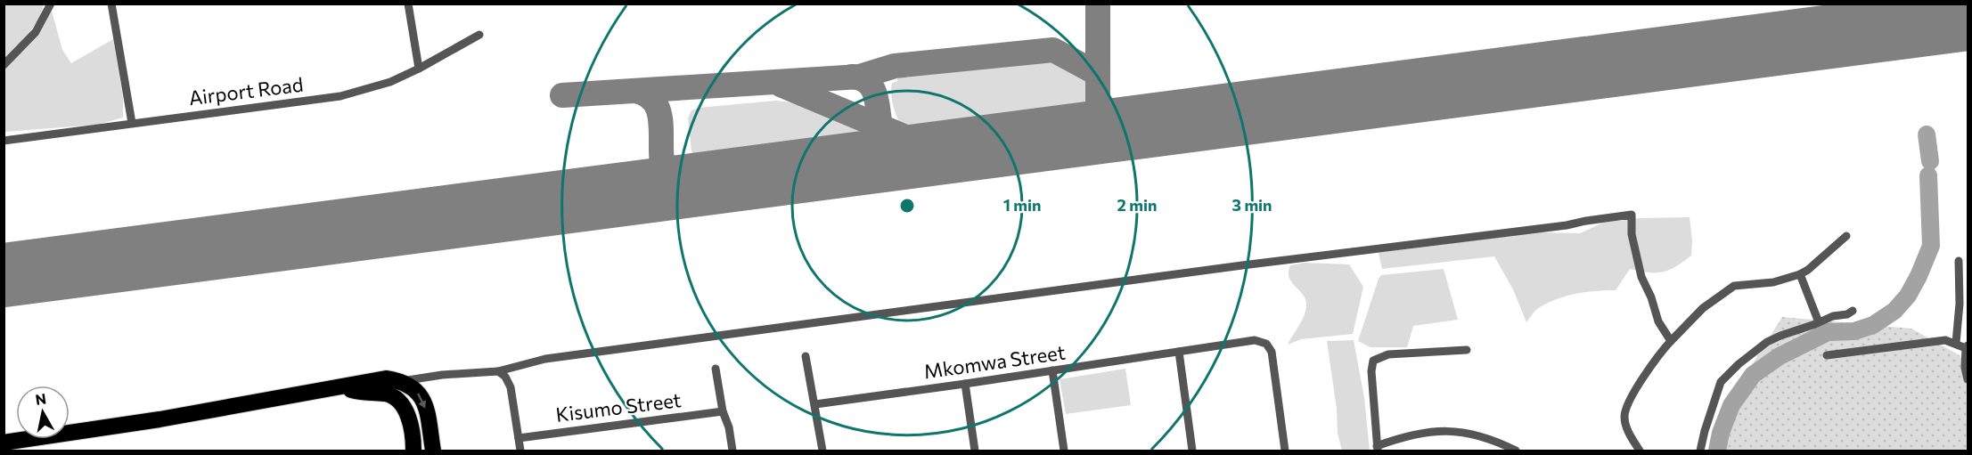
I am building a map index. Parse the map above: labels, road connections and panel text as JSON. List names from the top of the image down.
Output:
{
  "streets": {
    "street": ["Airport Road", "Mkomwa Street", "Kisumo Street"]
  },
  "north": "top",
  "rings": ["1 min", "2 min", "3 min"]
}
